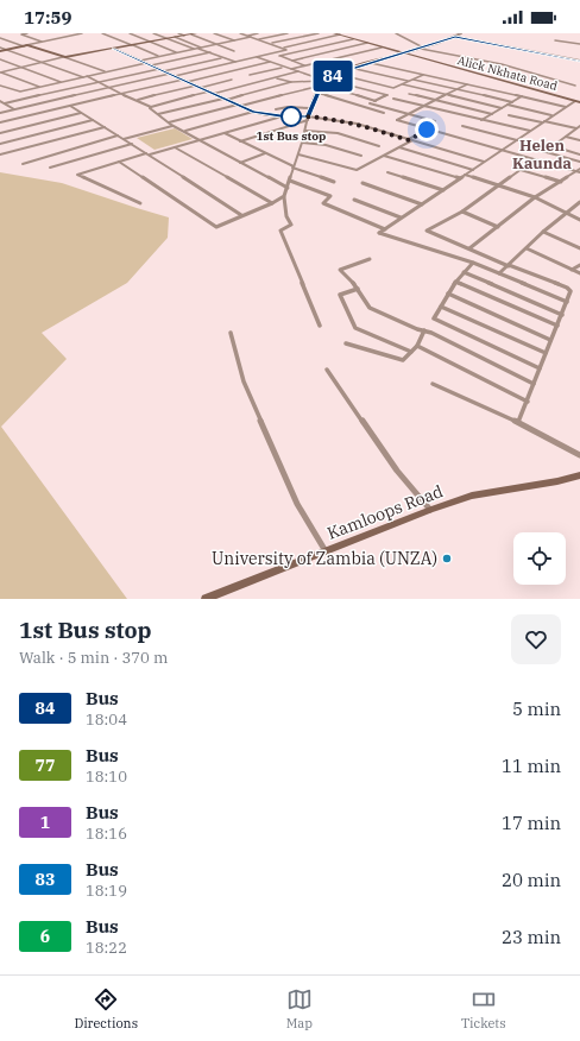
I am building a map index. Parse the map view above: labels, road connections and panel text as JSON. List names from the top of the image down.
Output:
{
  "streets": {
    "main road": ["Alick Nkhata Road", "Kamloops Road"]
  },
  "districts": ["Helen Kaunda"],
  "places": ["1st Bus stop", "University of Zambia (UNZA)"],
  "lines": ["bus line 84"],
  "page": {
    "status": "17:59",
    "on_map": "84",
    "heading": ["1st Bus stop", "Walk · 5 min · 370 m"],
    "list": [
      {
        "mark": "84",
        "name": "Bus",
        "note": "18:04",
        "value": "5 min"
      },
      {
        "mark": "77",
        "name": "Bus",
        "note": "18:10",
        "value": "11 min"
      },
      {
        "mark": "1",
        "name": "Bus",
        "note": "18:16",
        "value": "17 min"
      },
      {
        "mark": "83",
        "name": "Bus",
        "note": "18:19",
        "value": "20 min"
      },
      {
        "mark": "6",
        "name": "Bus",
        "note": "18:22",
        "value": "23 min"
      }
    ],
    "tabs": ["Directions", "Map", "Tickets"]
  }
}
